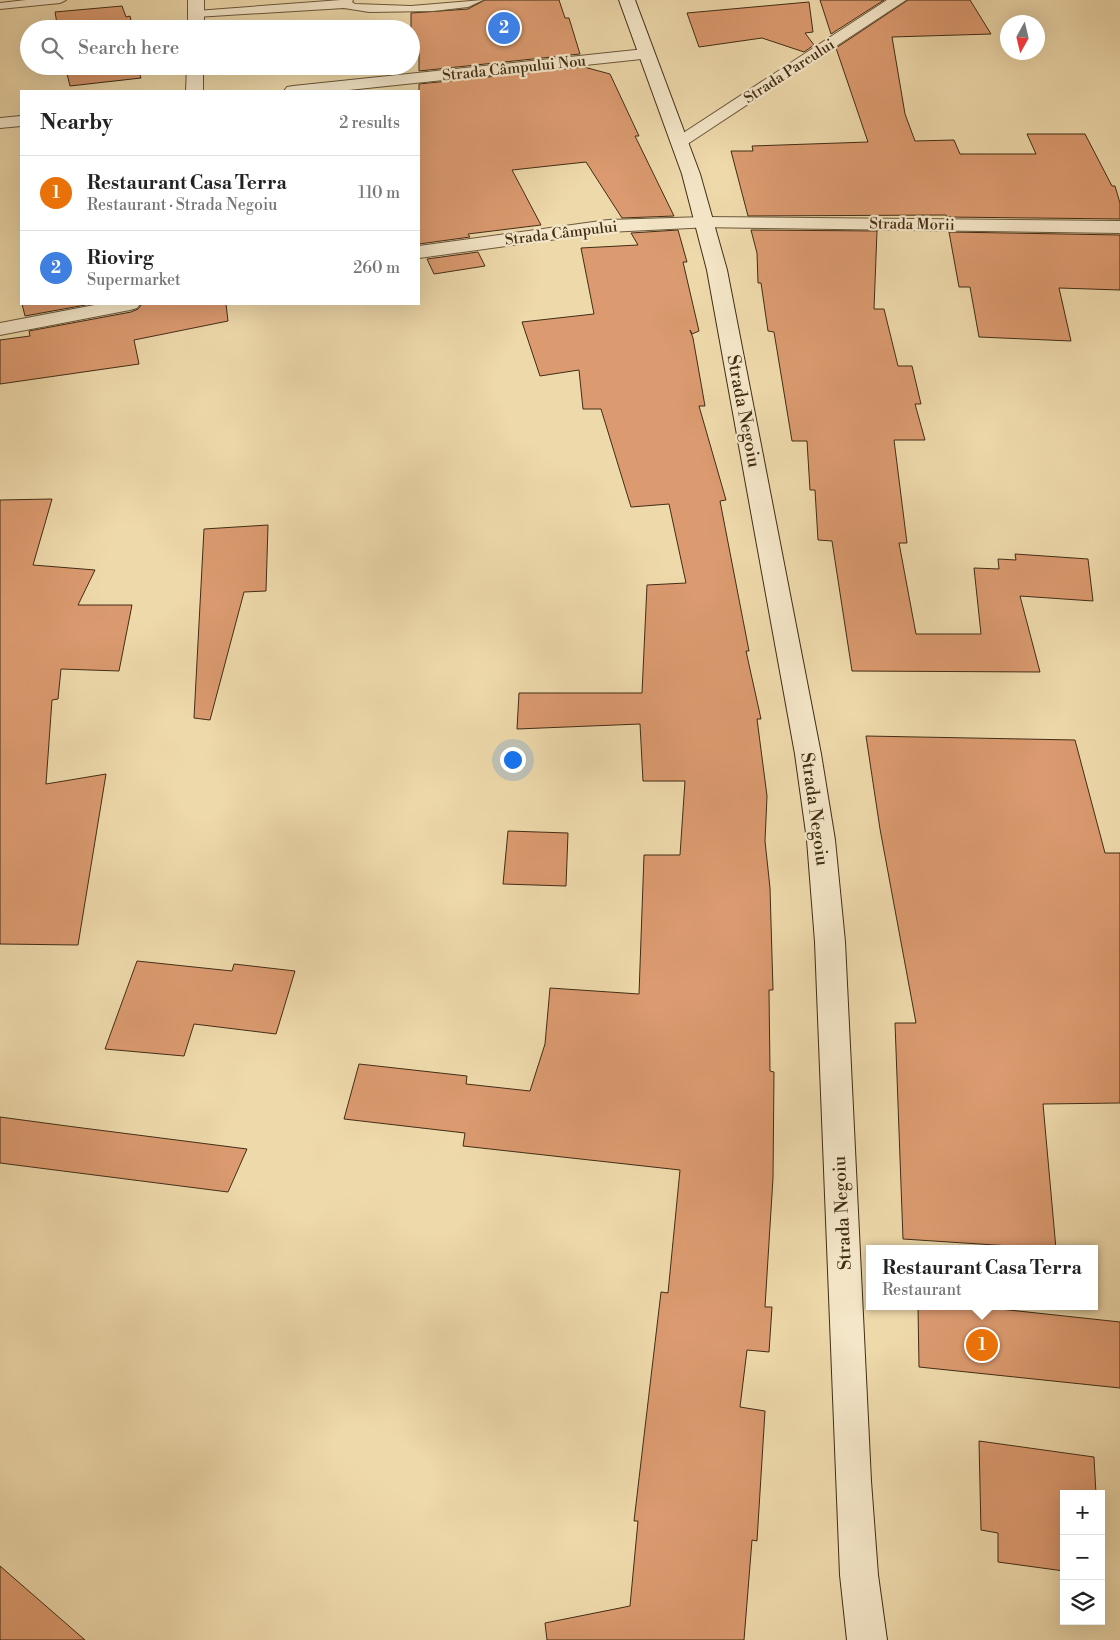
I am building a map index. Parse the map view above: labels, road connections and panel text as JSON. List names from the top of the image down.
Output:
{
  "streets": {
    "main road": [
      "Strada Câmpului Nou",
      "Strada Parcului",
      "Strada Morii",
      "Strada Câmpului",
      "Strada Negoiu"
    ]
  },
  "crossings": [
    ["Strada Câmpului Nou", "Strada Negoiu"],
    ["Strada Parcului", "Strada Negoiu"],
    ["Strada Morii", "Strada Câmpului"],
    ["Strada Morii", "Strada Negoiu"],
    ["Strada Câmpului", "Strada Negoiu"]
  ],
  "north": "bottom",
  "page": {
    "pins": ["2", "1"],
    "search": "Search here",
    "heading": ["Nearby", "2 results"],
    "list": [
      {
        "mark": "1",
        "name": "Restaurant Casa Terra",
        "note": "Restaurant · Strada Negoiu",
        "value": "110 m"
      },
      {
        "mark": "2",
        "name": "Riovirg",
        "note": "Supermarket",
        "value": "260 m"
      }
    ],
    "popup": ["Restaurant Casa Terra", "Restaurant"],
    "map_buttons": ["+", "−"]
  }
}
